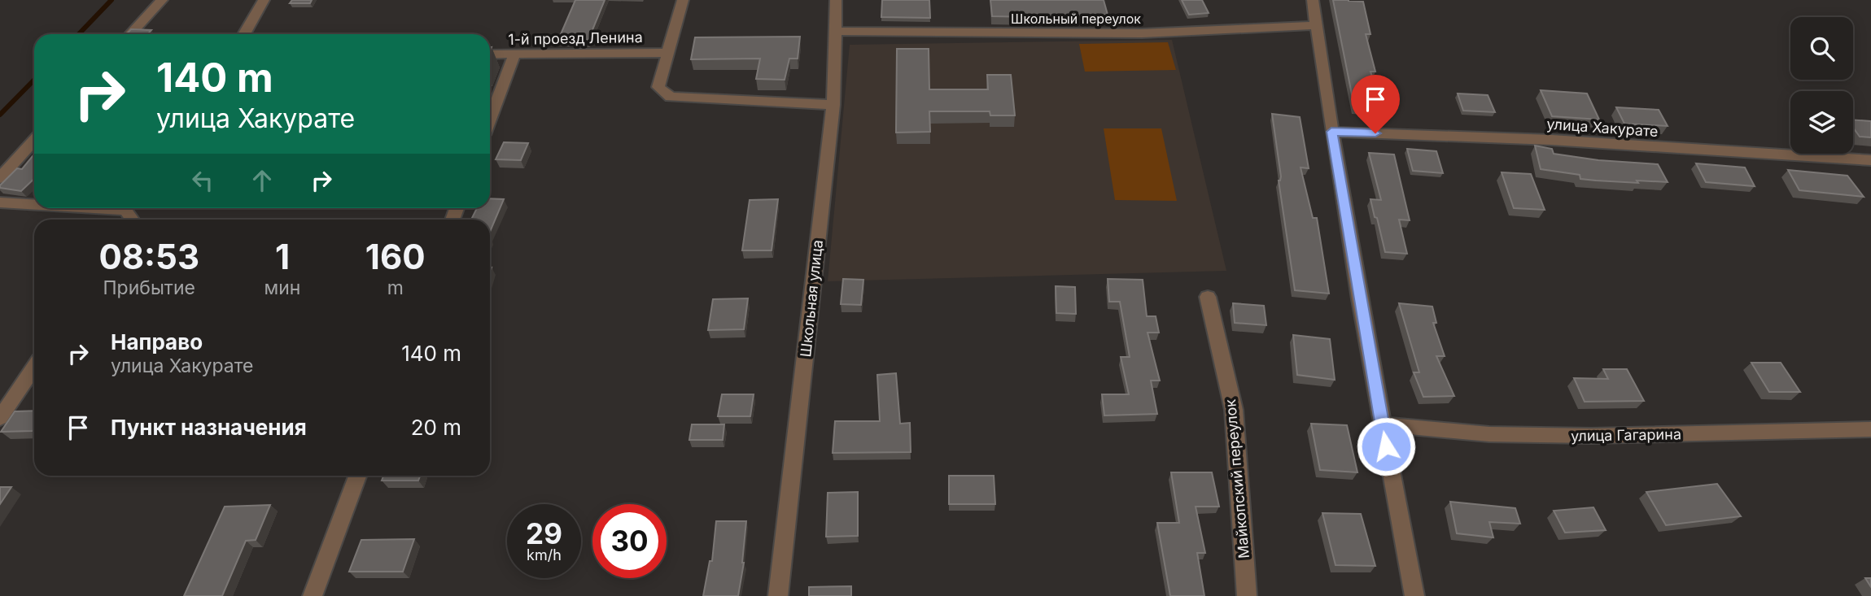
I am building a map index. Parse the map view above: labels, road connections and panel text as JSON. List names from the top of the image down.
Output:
{
  "streets": {
    "street": [
      "Школьный переулок",
      "1-й проезд Ленина",
      "улица Хакурате",
      "Школьная улица",
      "улица Гагарина",
      "Майкопский переулок"
    ]
  },
  "crossings": [
    ["Школьный переулок", "Школьная улица"]
  ],
  "page": {
    "turn": ["140 m", "улица Хакурате"],
    "eta": [
      "08:53",
      "Прибытие",
      "1",
      "мин",
      "160",
      "m"
    ],
    "list": [
      {
        "name": "Направо",
        "note": "улица Хакурате",
        "value": "140 m"
      },
      {
        "name": "Пункт назначения",
        "value": "20 m"
      }
    ],
    "speed": "29 km/h",
    "limit": "30"
  }
}
